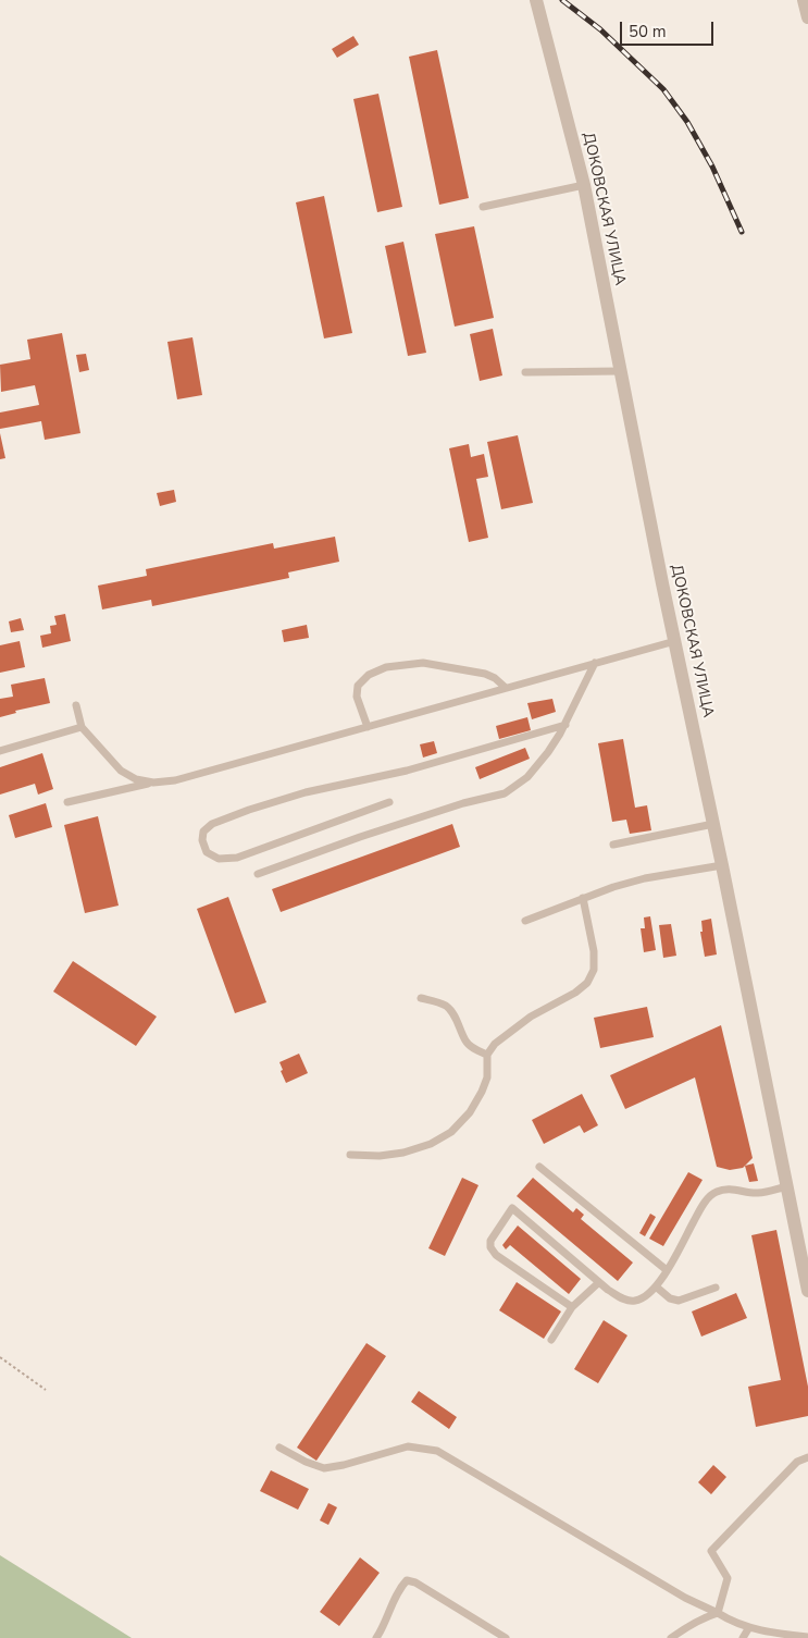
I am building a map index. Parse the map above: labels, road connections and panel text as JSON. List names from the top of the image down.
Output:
{
  "streets": {
    "street": ["ДОКОВСКАЯ УЛИЦА"]
  },
  "scale_bar": "50 m"
}
